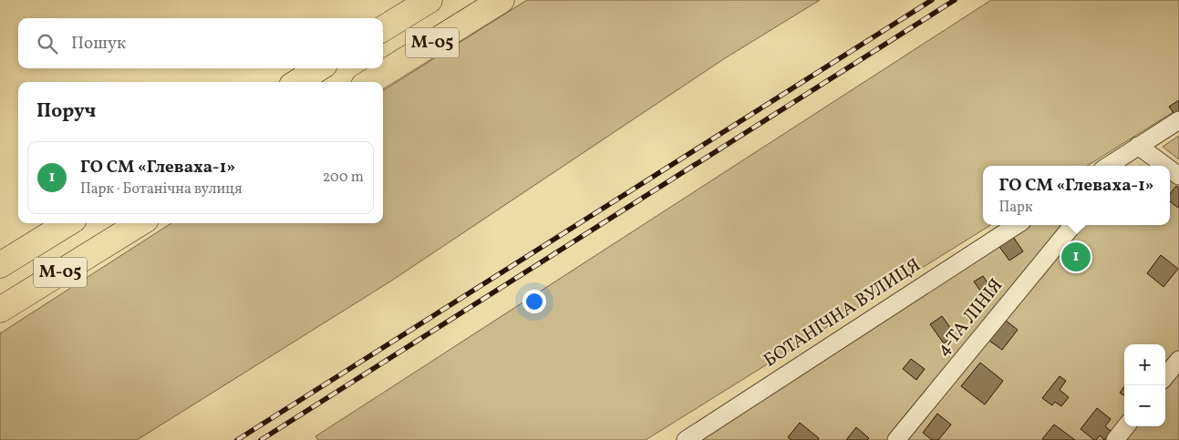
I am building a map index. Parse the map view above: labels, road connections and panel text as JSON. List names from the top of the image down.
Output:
{
  "streets": {
    "highway": ["М-05"],
    "street": ["БОТАНІЧНА ВУЛИЦЯ", "4-ТА ЛІНІЯ"]
  },
  "page": {
    "search": "Пошук",
    "heading": "Поруч",
    "list": [
      {
        "mark": "1",
        "name": "ГО СМ «Глеваха-1»",
        "note": "Парк · Ботанічна вулиця",
        "value": "200 m"
      }
    ],
    "popup": ["ГО СМ «Глеваха-1»", "Парк"],
    "pins": "1",
    "map_buttons": ["+", "−"]
  }
}
